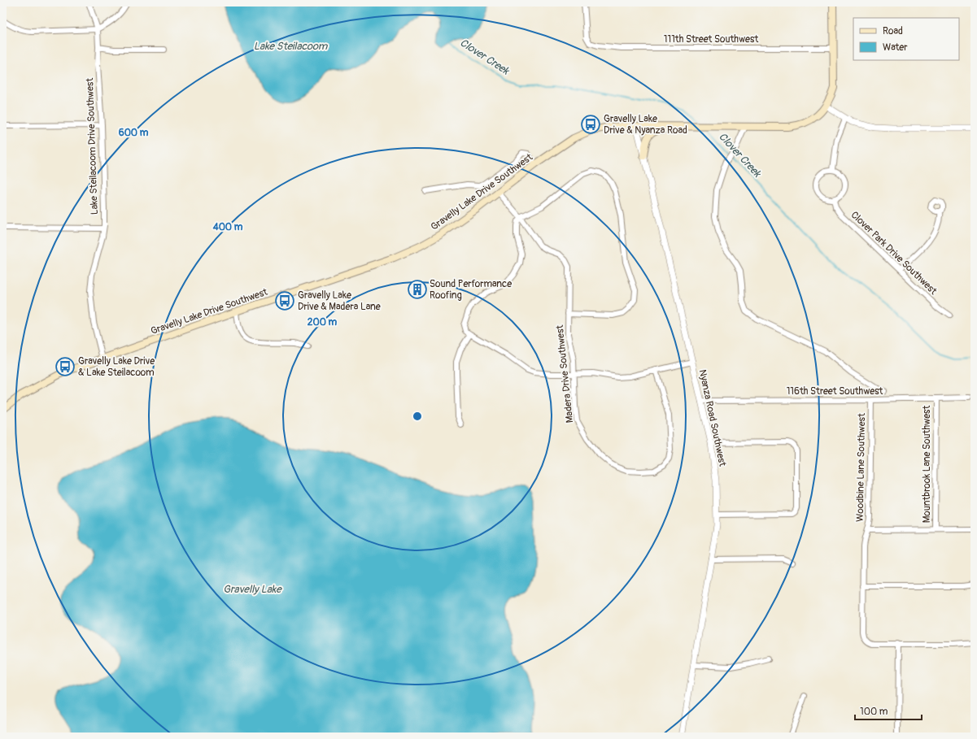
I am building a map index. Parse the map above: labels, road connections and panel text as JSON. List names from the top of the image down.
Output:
{
  "streets": {
    "main road": ["Gravelly Lake Drive Southwest"],
    "street": [
      "111th Street Southwest",
      "Lake Steilacoom Drive Southwest",
      "Clover Park Drive Southwest",
      "Madera Drive Southwest",
      "116th Street Southwest",
      "Nyanza Road Southwest",
      "Mountbrook Lane Southwest",
      "Woodbine Lane Southwest"
    ]
  },
  "crossings": [
    ["111th Street Southwest", "Gravelly Lake Drive Southwest"],
    ["Lake Steilacoom Drive Southwest", "Gravelly Lake Drive Southwest"],
    ["Gravelly Lake Drive Southwest", "Madera Drive Southwest"],
    ["Gravelly Lake Drive Southwest", "Nyanza Road Southwest"],
    ["116th Street Southwest", "Nyanza Road Southwest"],
    ["116th Street Southwest", "Mountbrook Lane Southwest"],
    ["116th Street Southwest", "Woodbine Lane Southwest"]
  ],
  "water": ["Lake Steilacoom", "Clover Creek", "Gravelly Lake"],
  "places": {
    "bus stop": ["Gravelly Lake Drive & Nyanza Road", "Gravelly Lake Drive & Madera Lane", "Gravelly Lake Drive & Lake Steilacoom"],
    "building": ["Sound Performance Roofing"]
  },
  "legend": ["Road", "Water"],
  "scale_bar": "100 m",
  "rings": ["600 m", "400 m", "200 m"]
}
